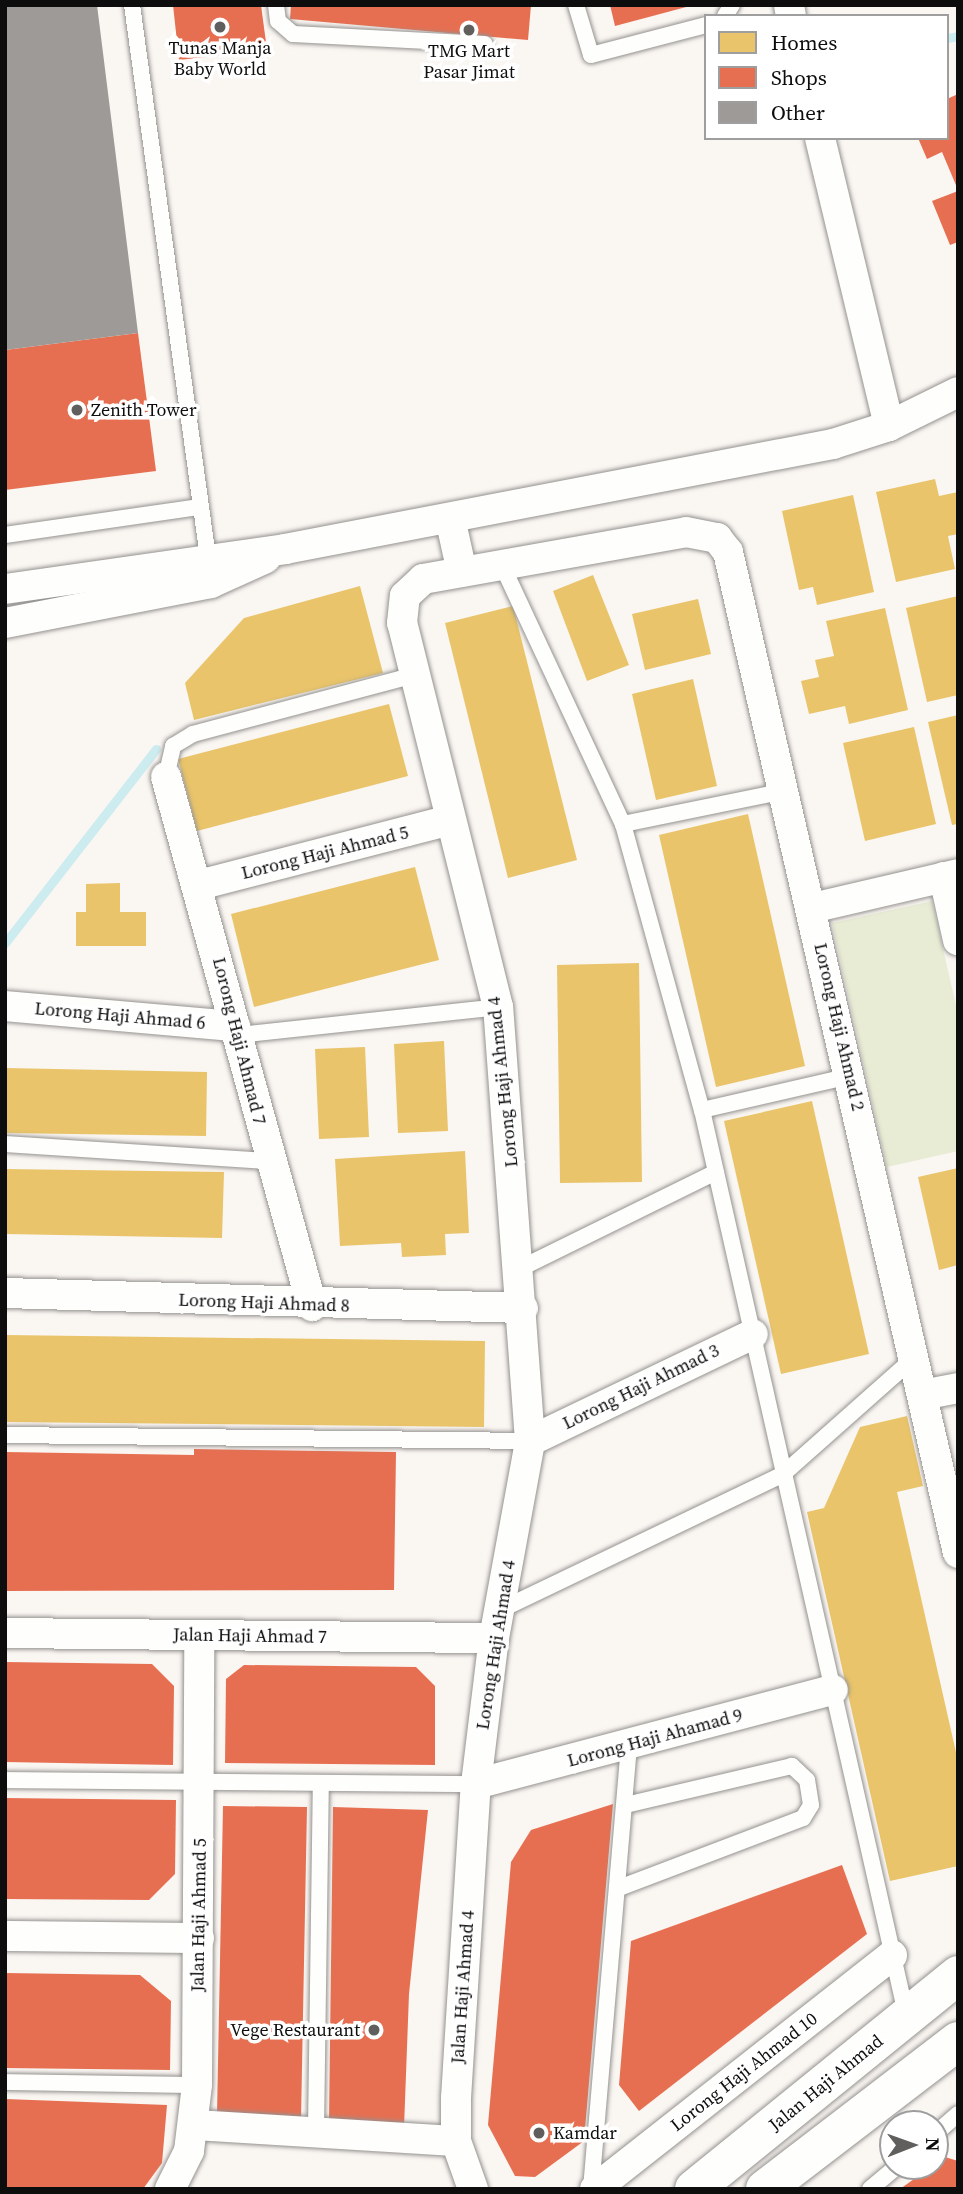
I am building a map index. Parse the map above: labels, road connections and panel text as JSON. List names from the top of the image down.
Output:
{
  "streets": {
    "street": [
      "Lorong Haji Ahmad 5",
      "Lorong Haji Ahmad 6",
      "Lorong Haji Ahmad 2",
      "Lorong Haji Ahmad 7",
      "Lorong Haji Ahmad 4",
      "Lorong Haji Ahmad 8",
      "Lorong Haji Ahmad 3",
      "Jalan Haji Ahmad 7",
      "Lorong Haji Ahamad 9",
      "Jalan Haji Ahmad 5",
      "Jalan Haji Ahmad 4",
      "Lorong Haji Ahmad 10",
      "Jalan Haji Ahmad"
    ]
  },
  "crossings": [
    ["Lorong Haji Ahmad 5", "Lorong Haji Ahmad 7"],
    ["Lorong Haji Ahmad 5", "Lorong Haji Ahmad 4"],
    ["Lorong Haji Ahmad 6", "Lorong Haji Ahmad 7"],
    ["Lorong Haji Ahmad 2", "Lorong Haji Ahmad 4"],
    ["Lorong Haji Ahmad 7", "Lorong Haji Ahmad 8"],
    ["Lorong Haji Ahmad 4", "Lorong Haji Ahmad 8"],
    ["Lorong Haji Ahmad 4", "Lorong Haji Ahmad 3"],
    ["Lorong Haji Ahmad 4", "Jalan Haji Ahmad 7"],
    ["Lorong Haji Ahmad 4", "Lorong Haji Ahamad 9"],
    ["Lorong Haji Ahmad 4", "Jalan Haji Ahmad 4"],
    ["Jalan Haji Ahmad 7", "Jalan Haji Ahmad 5"],
    ["Lorong Haji Ahamad 9", "Jalan Haji Ahmad 4"]
  ],
  "places": [
    "Tunas Manja Baby World",
    "TMG Mart Pasar Jimat",
    "Zenith Tower",
    "Vege Restaurant",
    "Kamdar"
  ],
  "legend": ["Homes", "Shops", "Other"],
  "north": "right"
}
